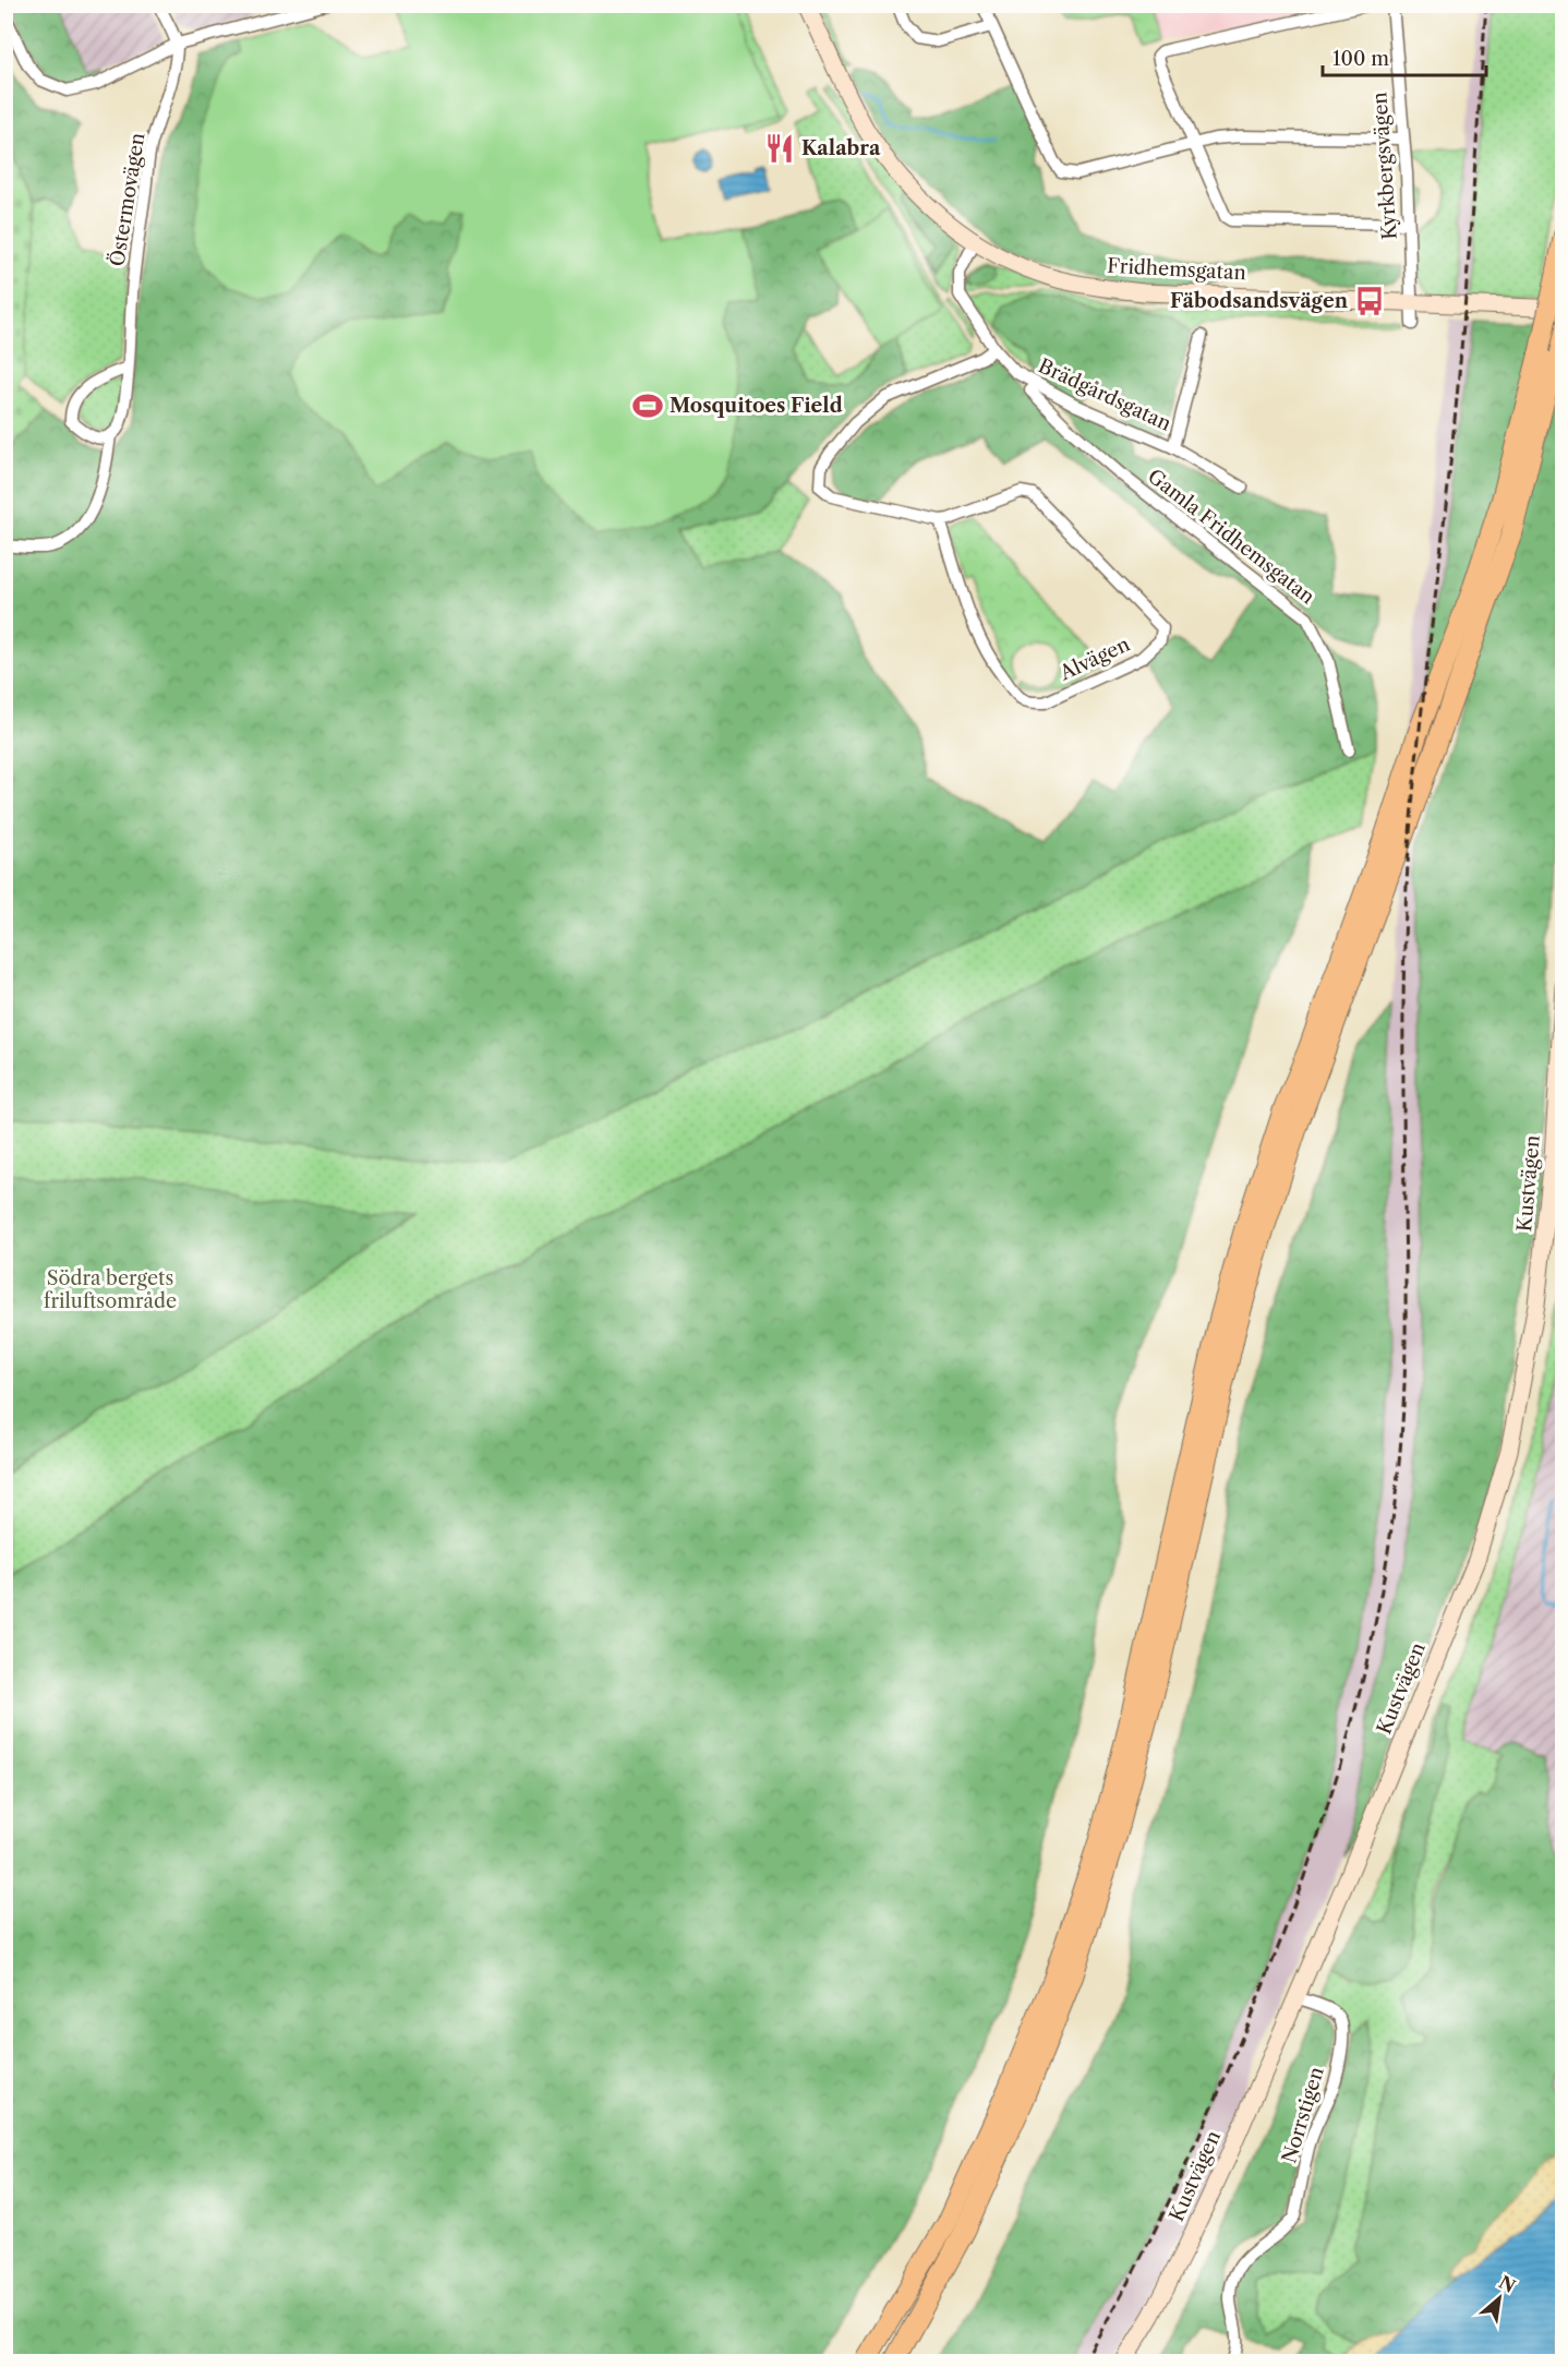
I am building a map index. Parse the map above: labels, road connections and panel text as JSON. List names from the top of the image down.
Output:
{
  "streets": {
    "main road": ["Fridhemsgatan", "Kustvägen"],
    "street": [
      "Kyrkbergsvägen",
      "Östermovägen",
      "Brädgårdsgatan",
      "Gamla Fridhemsgatan",
      "Alvägen",
      "Norrstigen"
    ]
  },
  "crossings": [
    ["Kyrkbergsvägen", "Fridhemsgatan"],
    ["Fridhemsgatan", "Brädgårdsgatan"],
    ["Brädgårdsgatan", "Alvägen"],
    ["Kustvägen", "Norrstigen"]
  ],
  "parks": ["Södra bergets friluftsområde"],
  "places": {
    "restaurant": ["Kalabra"],
    "bus stop": ["Fäbodsandsvägen"],
    "sports": ["Mosquitoes Field"]
  },
  "scale_bar": "100 m",
  "north": "top right"
}
